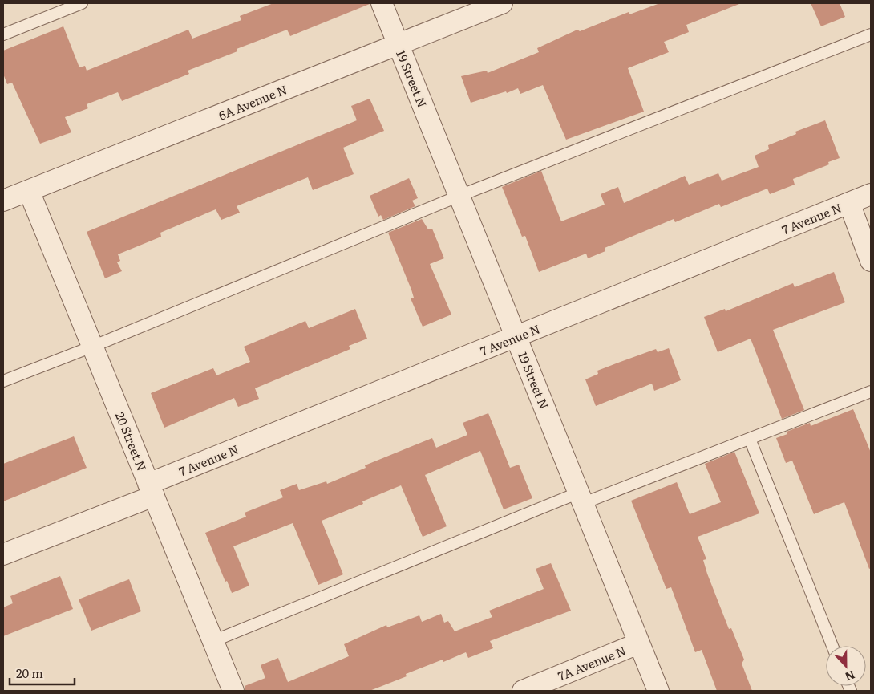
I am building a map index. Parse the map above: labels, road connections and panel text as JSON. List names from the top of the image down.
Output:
{
  "streets": {
    "street": [
      "19 Street N",
      "6A Avenue N",
      "7 Avenue N",
      "20 Street N",
      "7A Avenue N"
    ]
  },
  "crossings": [
    ["19 Street N", "6A Avenue N"],
    ["19 Street N", "7 Avenue N"],
    ["19 Street N", "7A Avenue N"],
    ["6A Avenue N", "20 Street N"],
    ["7 Avenue N", "20 Street N"]
  ],
  "scale_bar": "20 m",
  "north": "bottom"
}
